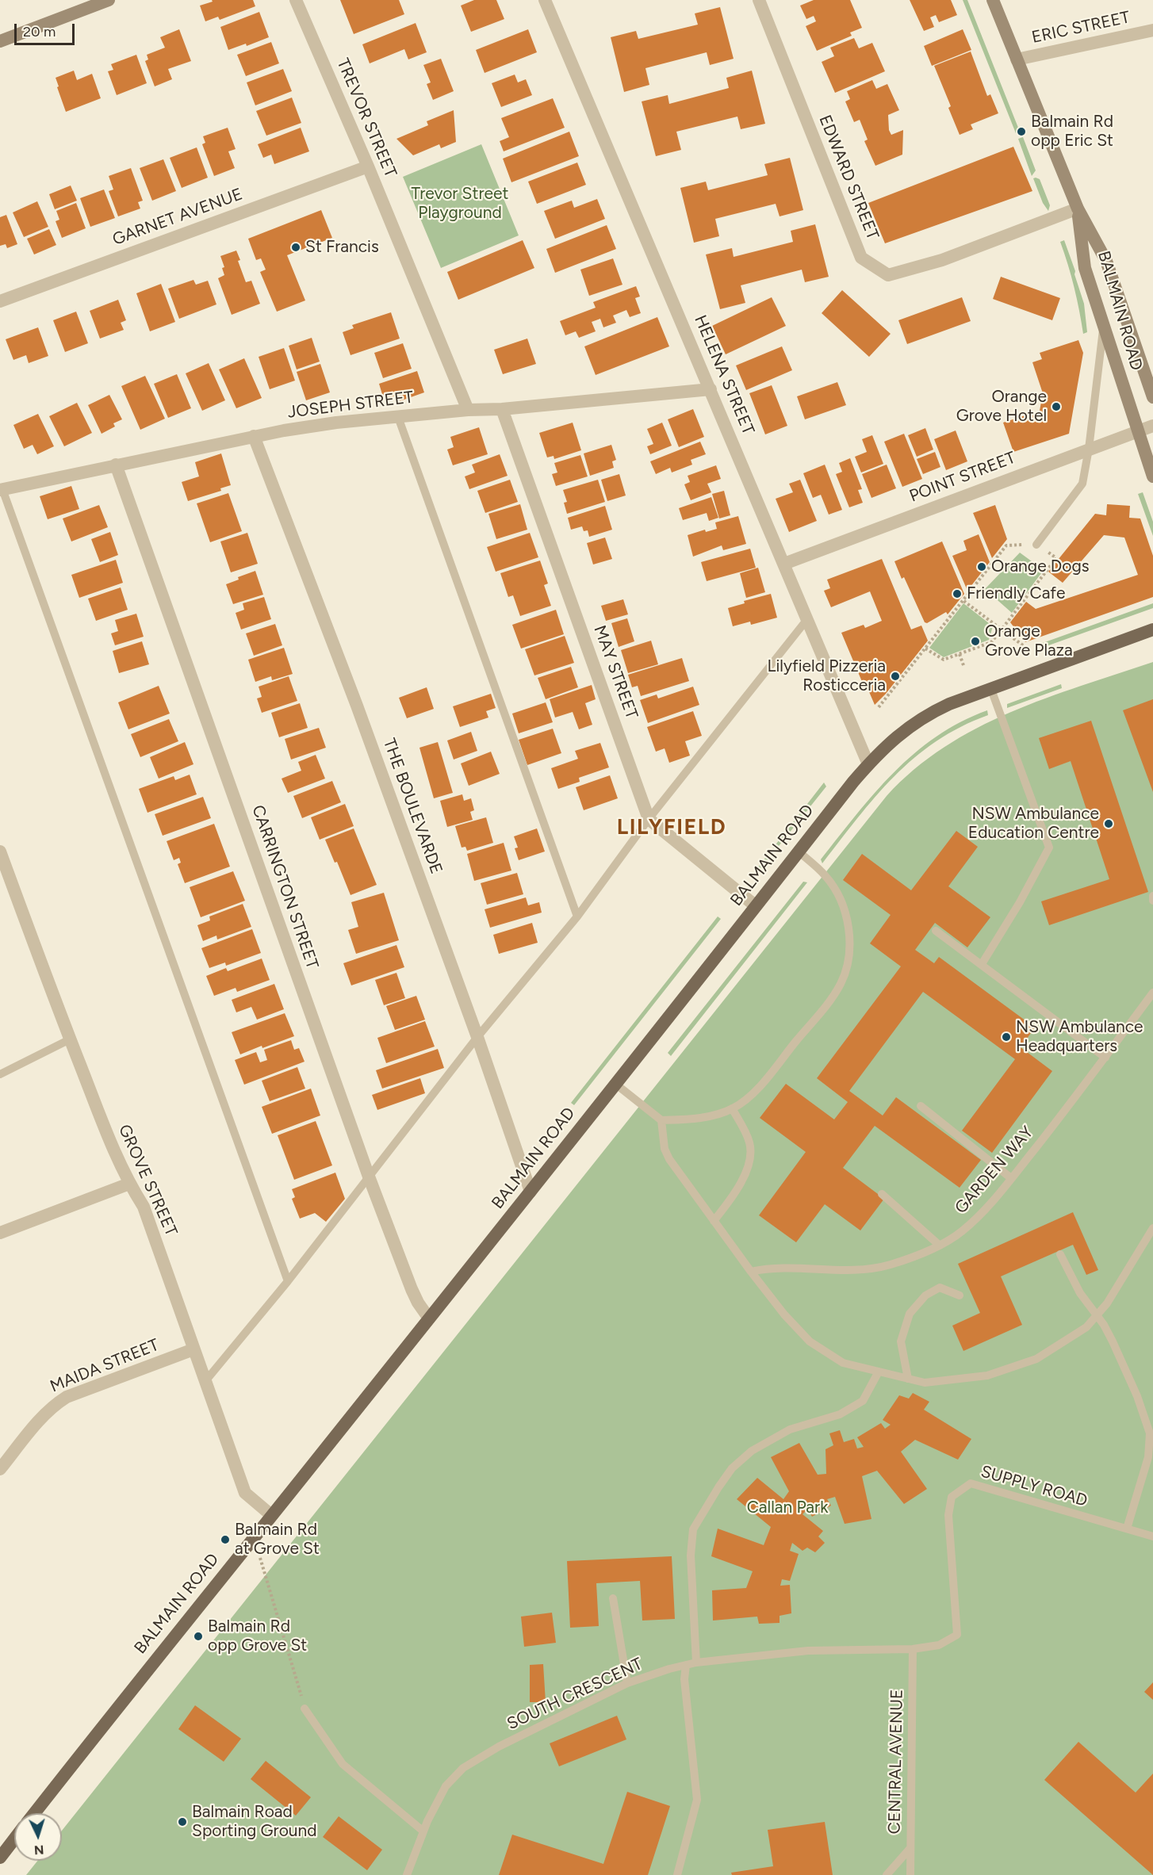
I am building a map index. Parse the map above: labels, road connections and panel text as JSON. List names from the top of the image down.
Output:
{
  "streets": {
    "main road": ["BALMAIN ROAD"],
    "street": [
      "ERIC STREET",
      "TREVOR STREET",
      "EDWARD STREET",
      "GARNET AVENUE",
      "HELENA STREET",
      "JOSEPH STREET",
      "POINT STREET",
      "MAY STREET",
      "THE BOULEVARDE",
      "CARRINGTON STREET",
      "GROVE STREET",
      "MAIDA STREET"
    ],
    "lane": [
      "GARDEN WAY",
      "SUPPLY ROAD",
      "SOUTH CRESCENT",
      "CENTRAL AVENUE"
    ]
  },
  "crossings": [
    ["ERIC STREET", "BALMAIN ROAD"],
    ["TREVOR STREET", "GARNET AVENUE"],
    ["TREVOR STREET", "JOSEPH STREET"],
    ["EDWARD STREET", "BALMAIN ROAD"],
    ["BALMAIN ROAD", "HELENA STREET"],
    ["BALMAIN ROAD", "POINT STREET"],
    ["BALMAIN ROAD", "THE BOULEVARDE"],
    ["BALMAIN ROAD", "CARRINGTON STREET"],
    ["BALMAIN ROAD", "GROVE STREET"],
    ["HELENA STREET", "JOSEPH STREET"],
    ["HELENA STREET", "POINT STREET"],
    ["JOSEPH STREET", "MAY STREET"],
    ["JOSEPH STREET", "THE BOULEVARDE"],
    ["JOSEPH STREET", "CARRINGTON STREET"],
    ["GROVE STREET", "MAIDA STREET"],
    ["SUPPLY ROAD", "SOUTH CRESCENT"],
    ["SUPPLY ROAD", "CENTRAL AVENUE"],
    ["SOUTH CRESCENT", "CENTRAL AVENUE"]
  ],
  "districts": ["LILYFIELD"],
  "parks": ["Trevor Street Playground", "Callan Park"],
  "places": [
    "Balmain Rd opp Eric St",
    "St Francis",
    "Orange Grove Hotel",
    "Orange Dogs",
    "Friendly Cafe",
    "Orange Grove Plaza",
    "Lilyfield Pizzeria Rosticceria",
    "NSW Ambulance Education Centre",
    "NSW Ambulance Headquarters",
    "Balmain Rd at Grove St",
    "Balmain Rd opp Grove St",
    "Balmain Road Sporting Ground"
  ],
  "scale_bar": "20 m",
  "north": "bottom"
}
